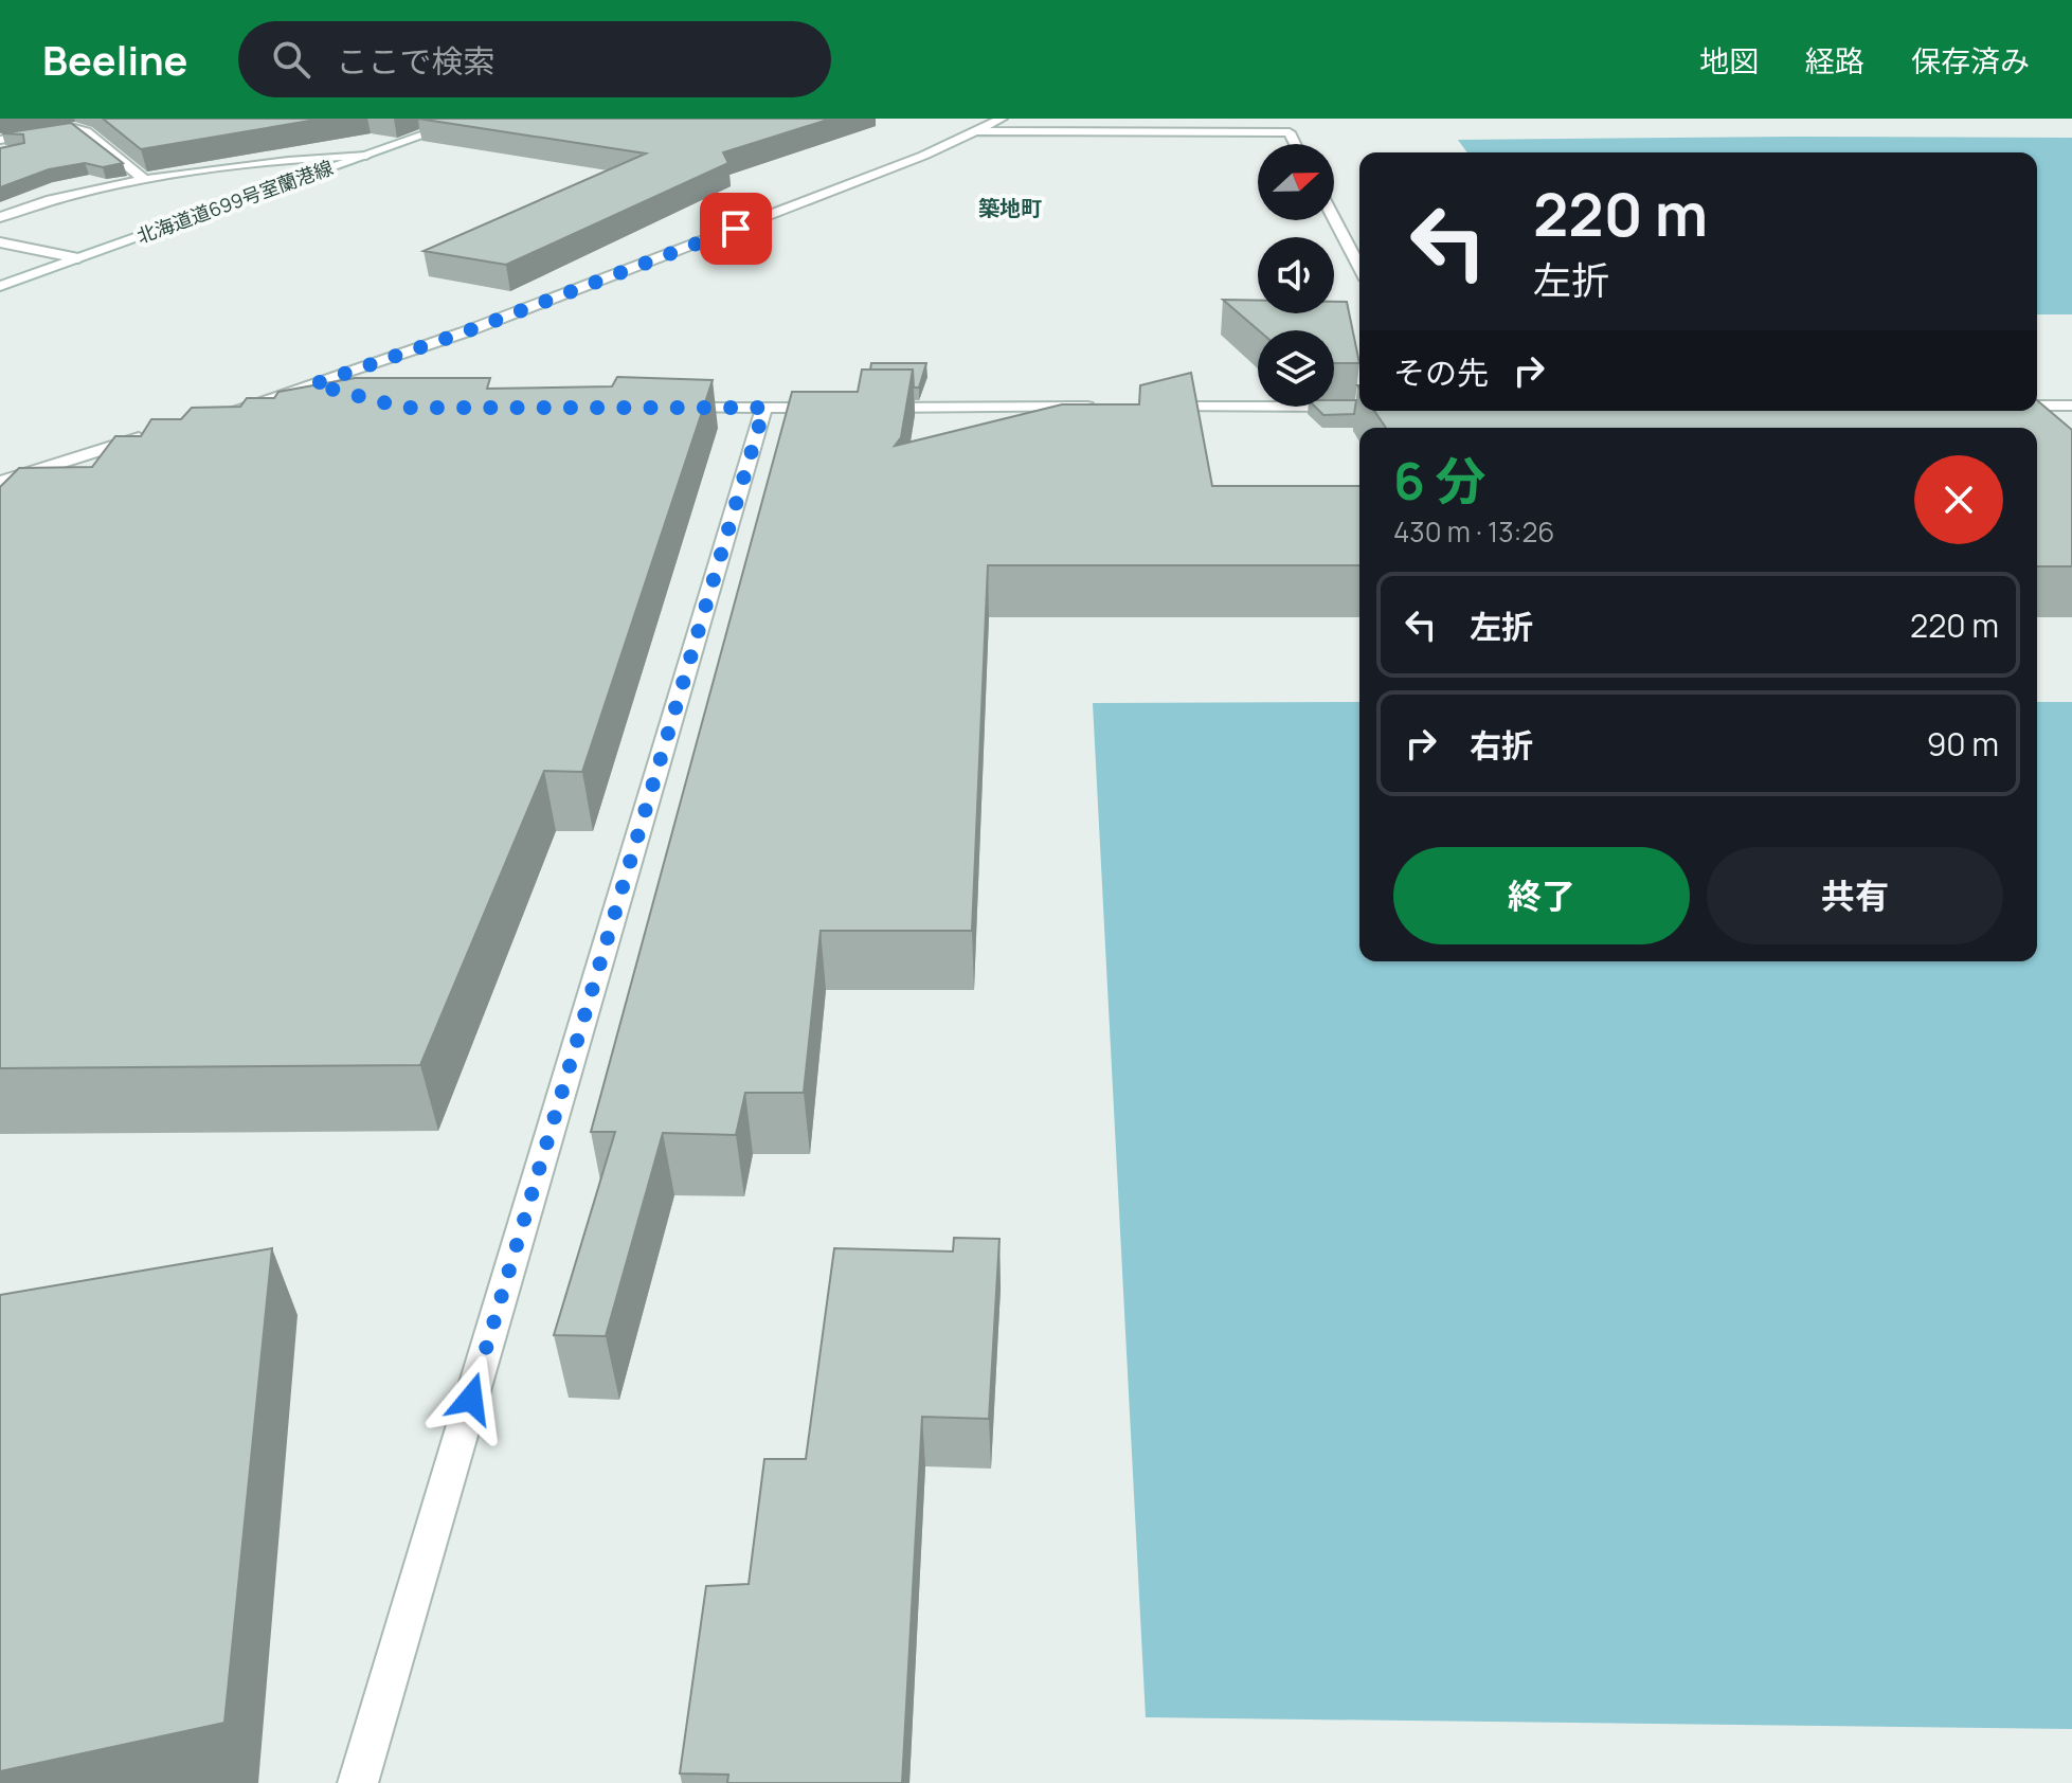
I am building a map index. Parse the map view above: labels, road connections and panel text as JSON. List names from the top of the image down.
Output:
{
  "streets": {
    "street": ["北海道道699号室蘭港線"]
  },
  "districts": ["築地町"],
  "north": "right",
  "page": {
    "header": "Beeline",
    "search": "ここで検索",
    "nav": ["地図", "経路", "保存済み"],
    "turn": ["220 m", "左折"],
    "then": "その先",
    "heading": ["6 分", "430 m · 13:26"],
    "list": [
      {
        "name": "左折",
        "value": "220 m"
      },
      {
        "name": "右折",
        "value": "90 m"
      }
    ],
    "buttons": ["終了", "共有"]
  }
}
